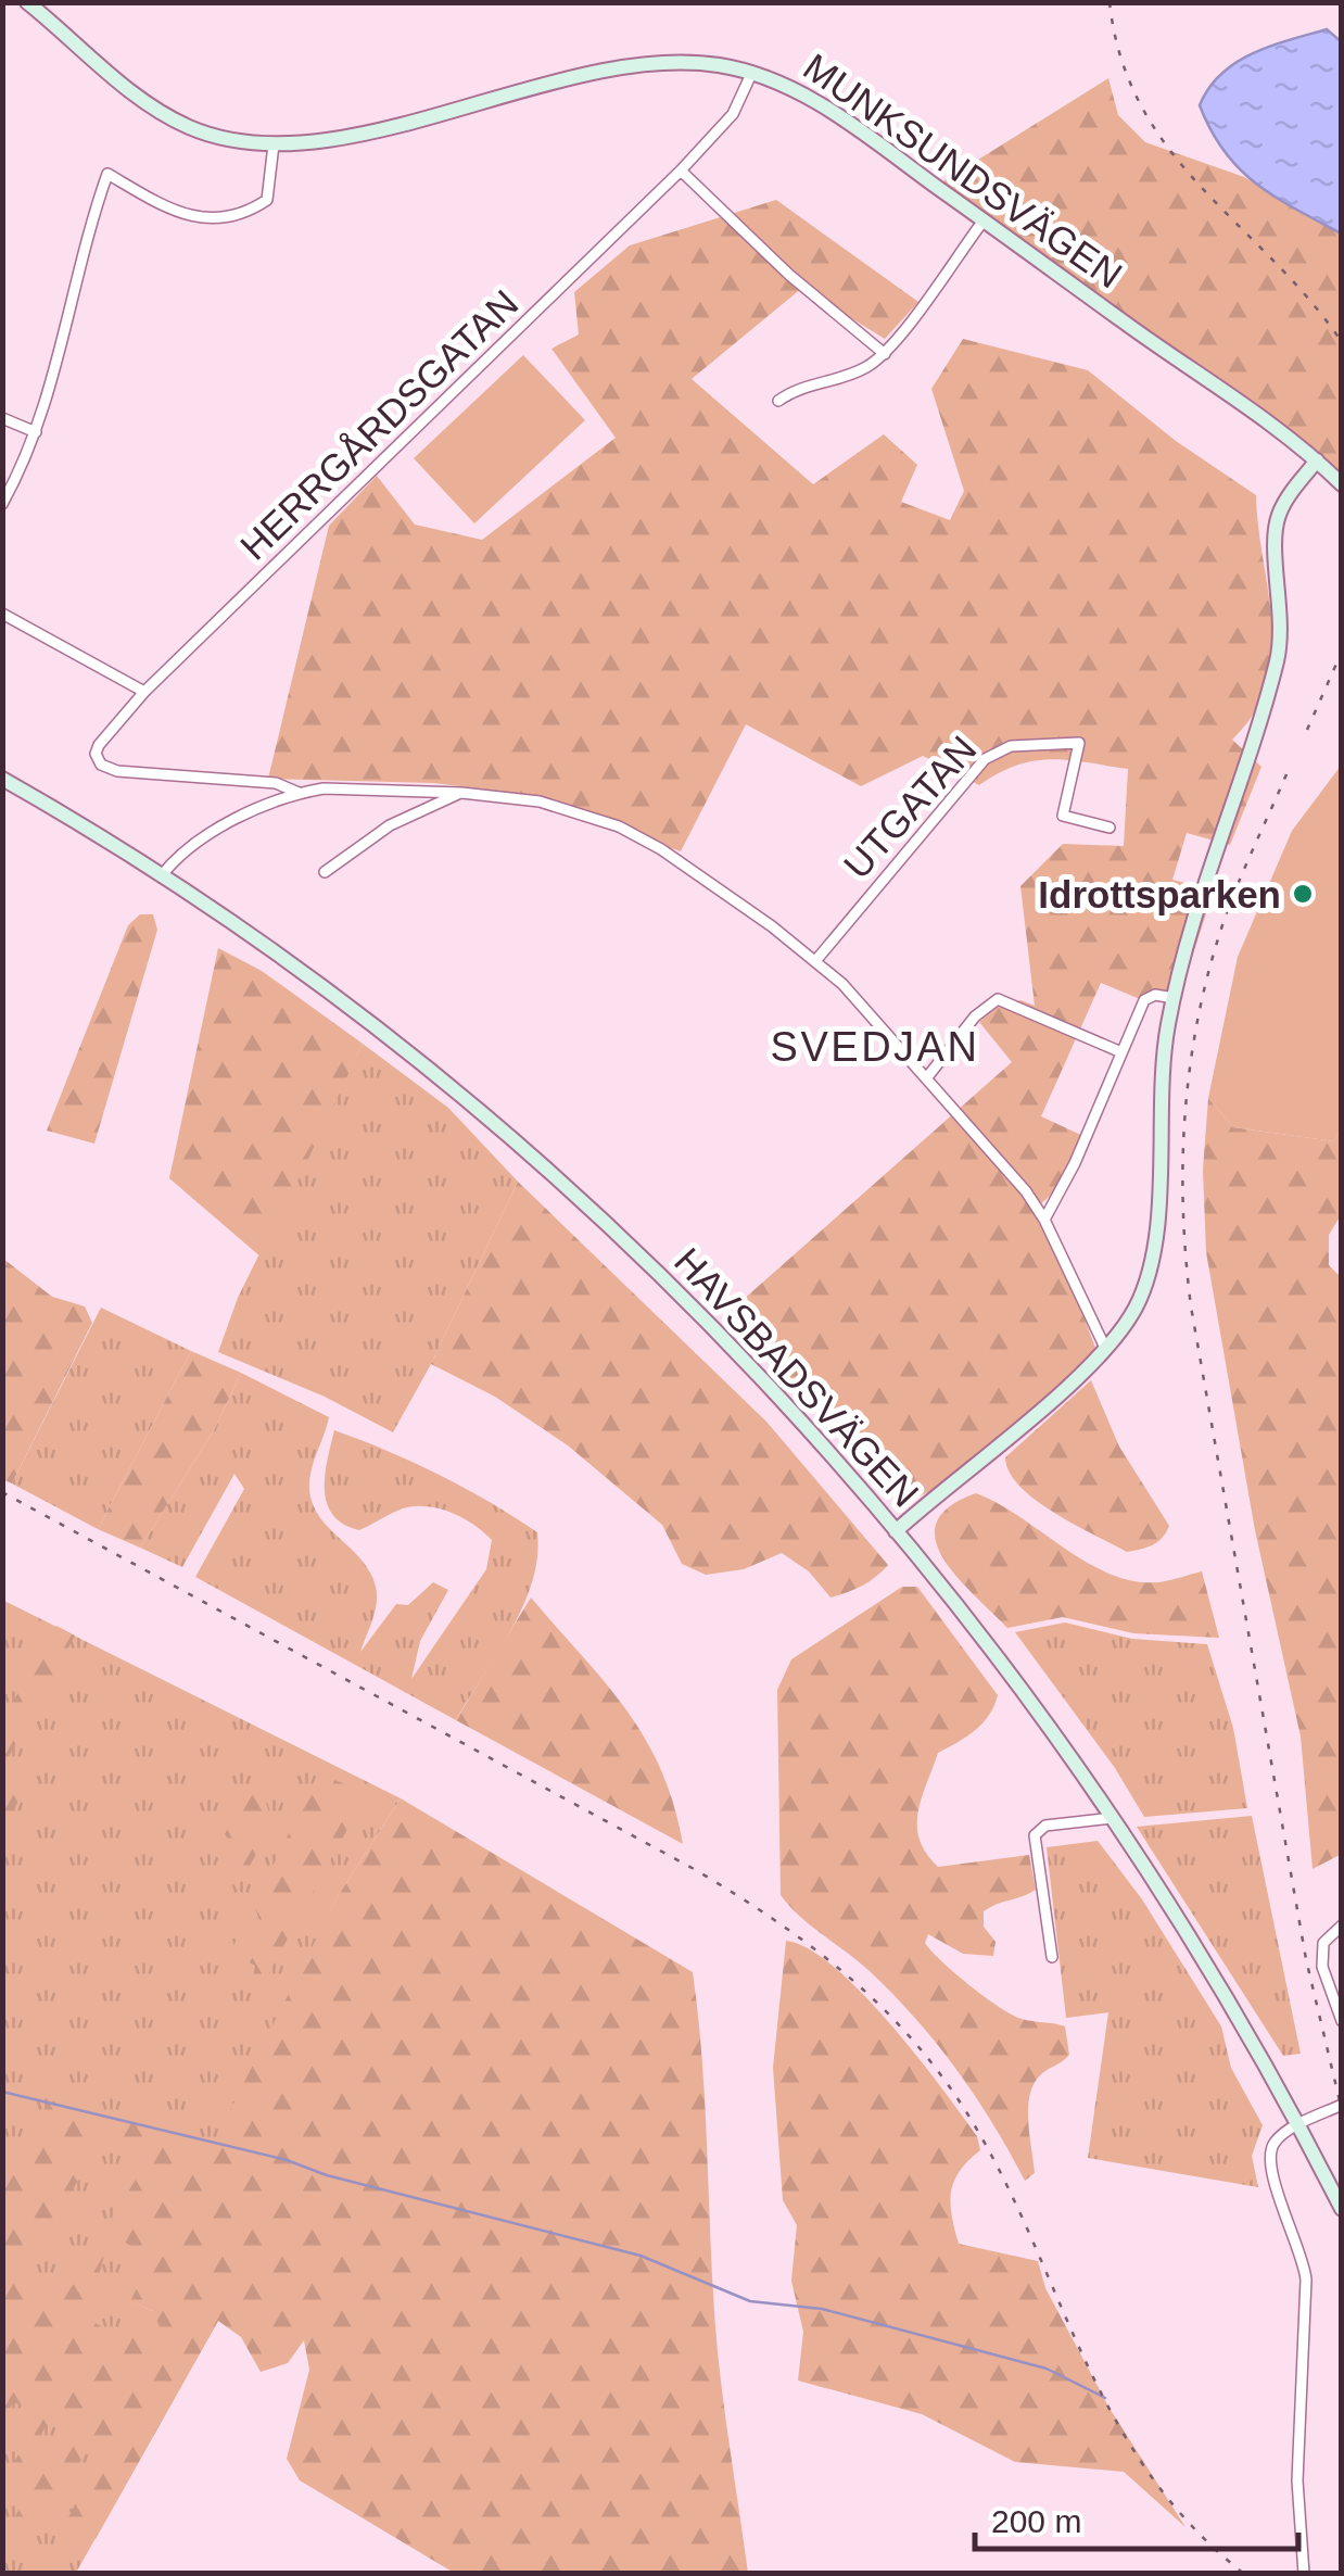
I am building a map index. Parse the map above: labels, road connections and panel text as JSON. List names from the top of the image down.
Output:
{
  "streets": {
    "street": [
      "MUNKSUNDSVÄGEN",
      "HERRGÅRDSGATAN",
      "UTGATAN",
      "HAVSBADSVÄGEN"
    ]
  },
  "crossings": [
    ["MUNKSUNDSVÄGEN", "HERRGÅRDSGATAN"]
  ],
  "districts": ["SVEDJAN"],
  "places": ["Idrottsparken"],
  "scale_bar": "200 m"
}
